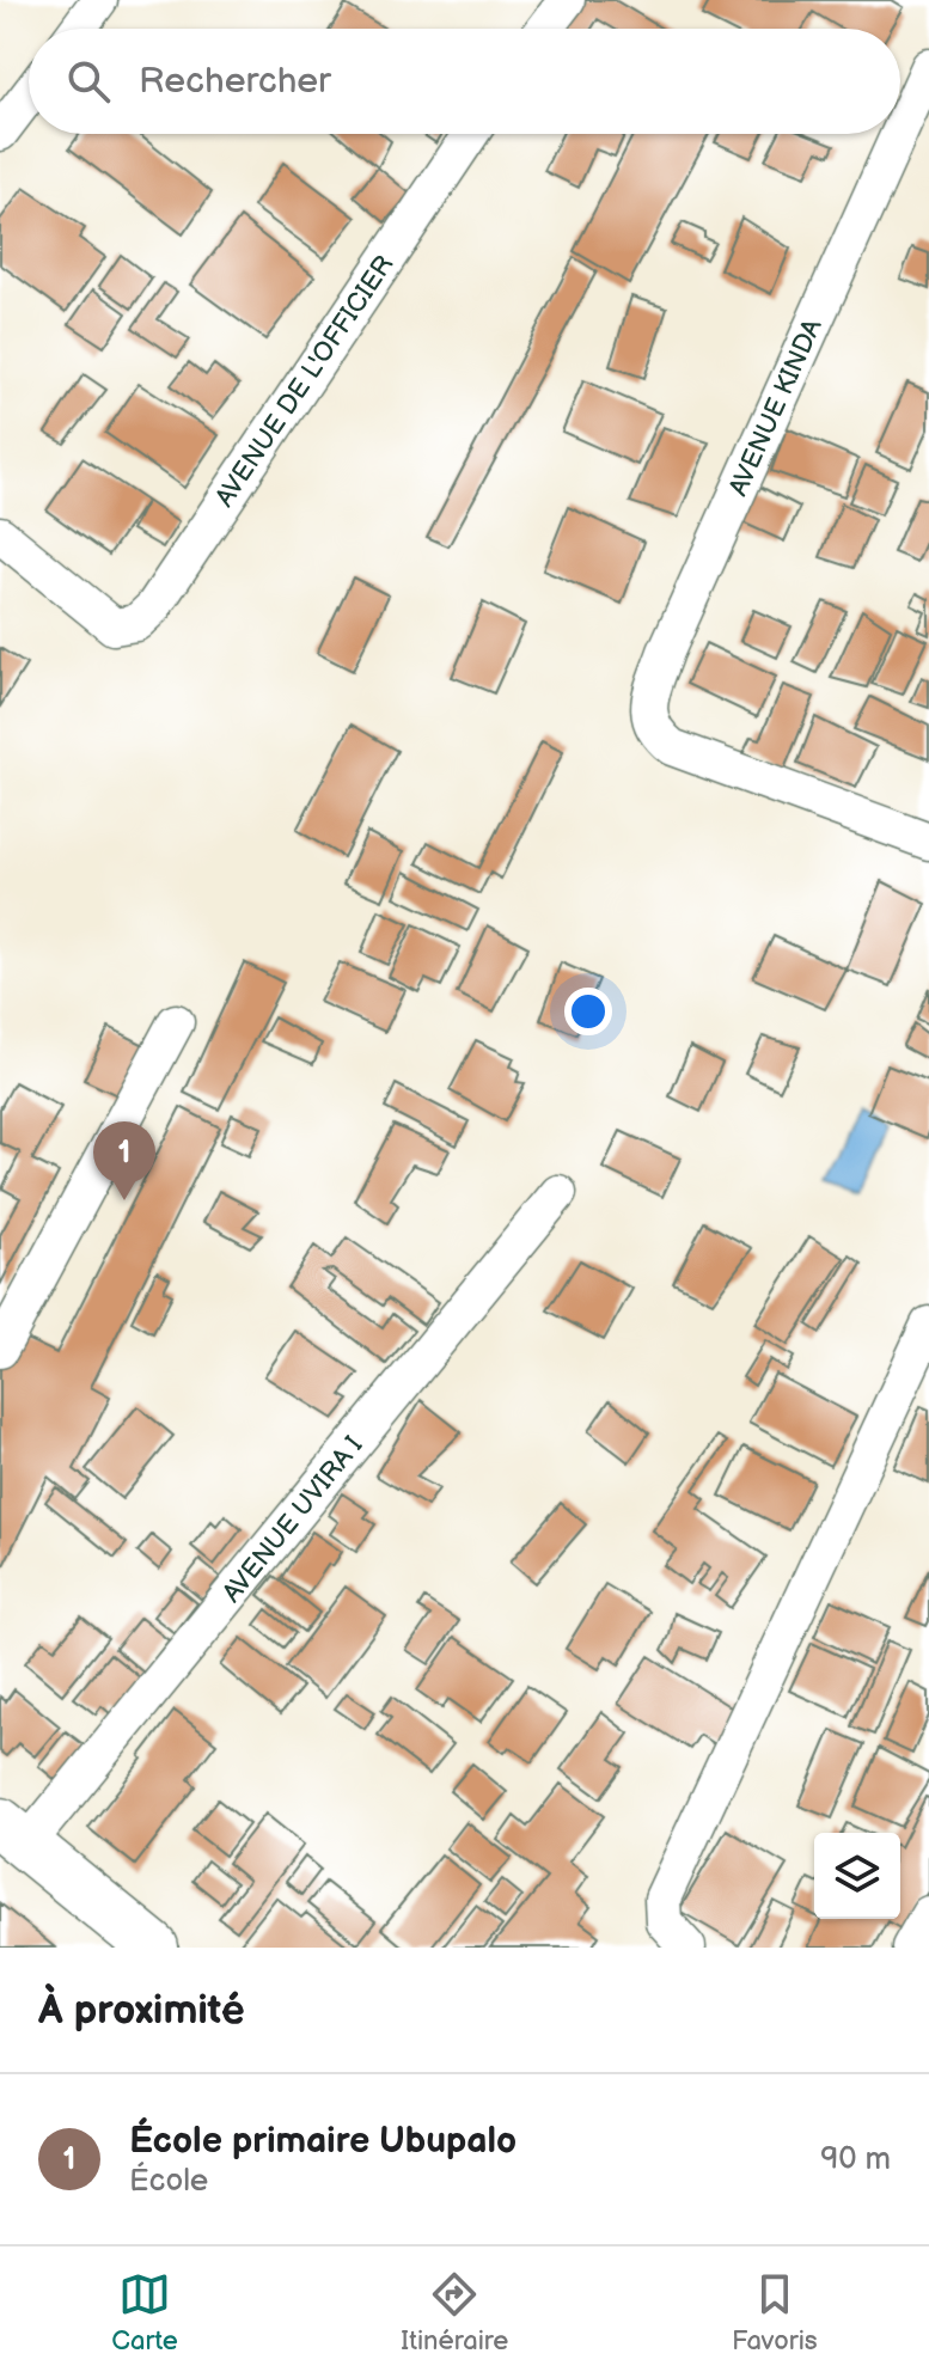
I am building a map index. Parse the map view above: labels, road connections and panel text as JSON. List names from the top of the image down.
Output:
{
  "streets": {
    "street": ["AVENUE DE L'OFFICIER", "AVENUE KINDA", "AVENUE UVIRA I"]
  },
  "page": {
    "search": "Rechercher",
    "pins": "1",
    "heading": "À proximité",
    "list": [
      {
        "mark": "1",
        "name": "École primaire Ubupalo",
        "note": "École",
        "value": "90 m"
      }
    ],
    "nav": ["Carte", "Itinéraire", "Favoris"]
  }
}
